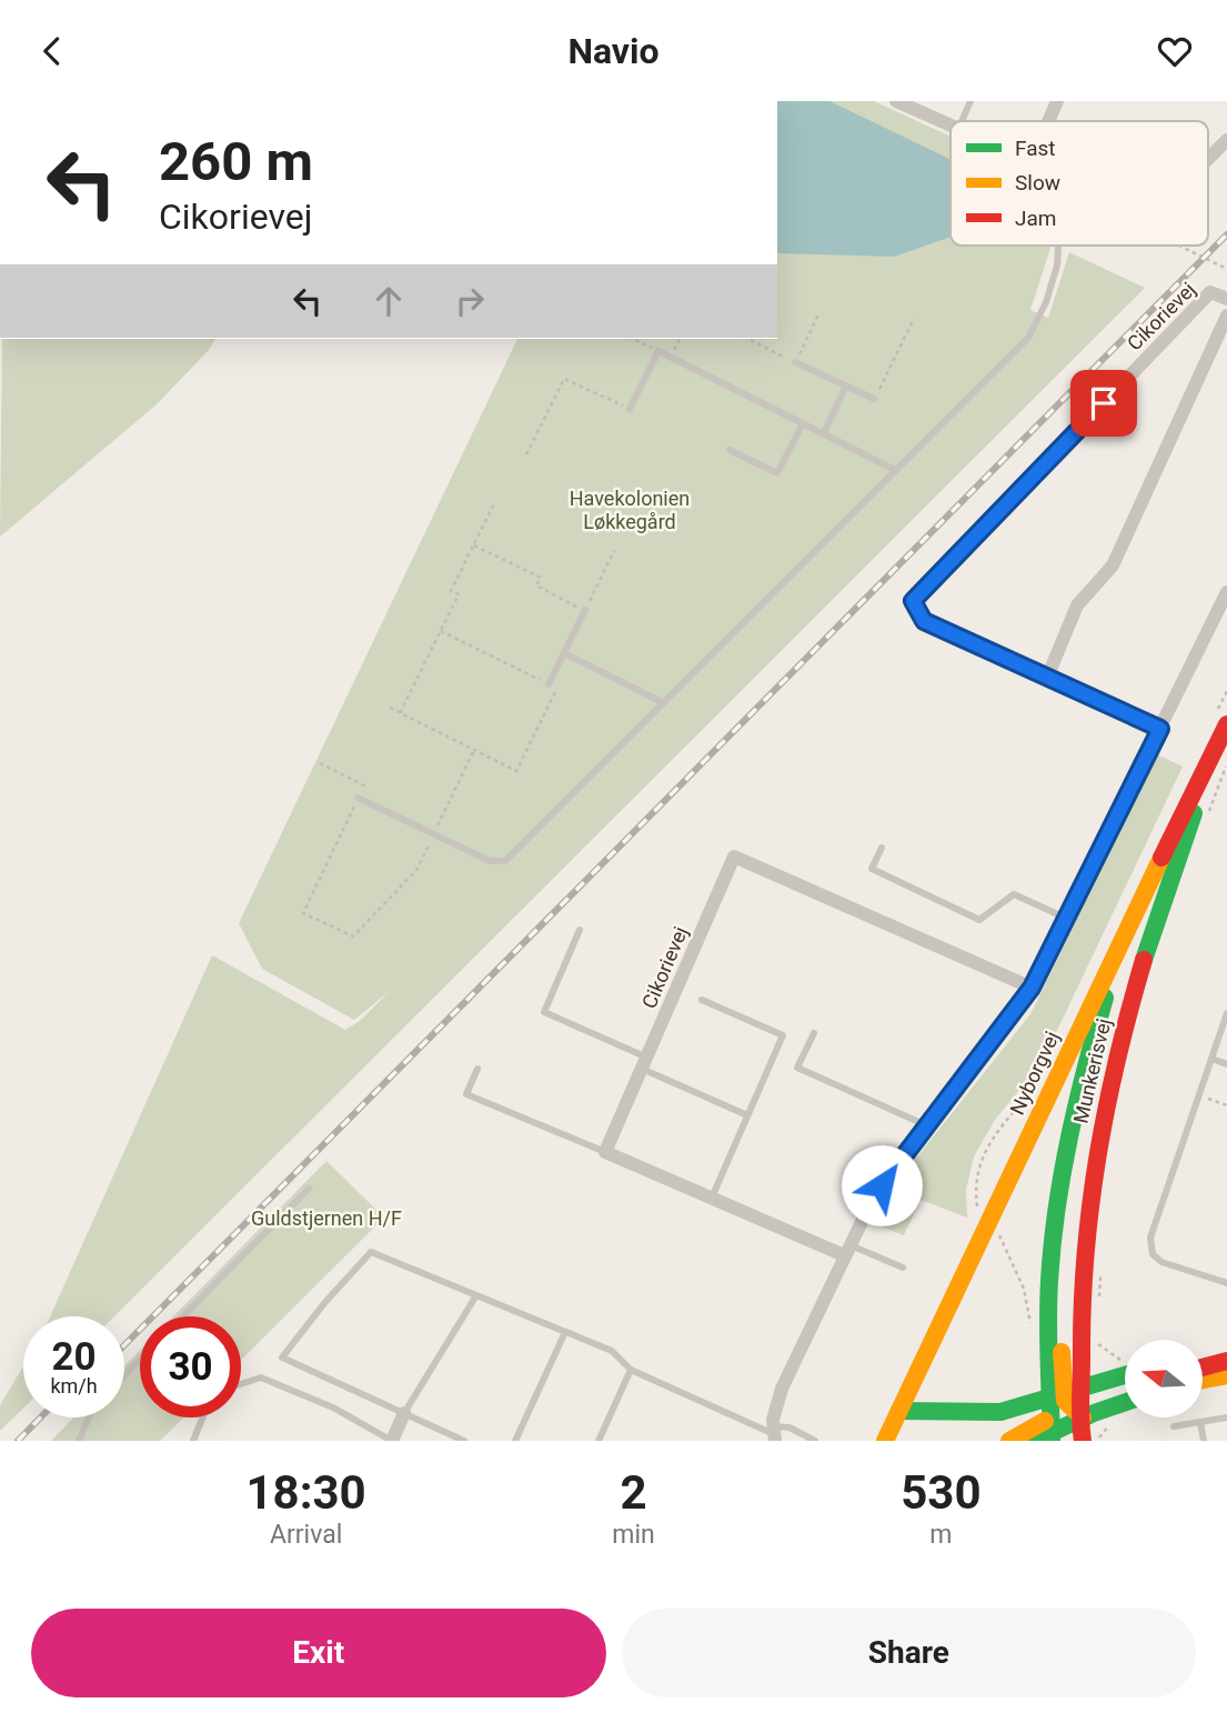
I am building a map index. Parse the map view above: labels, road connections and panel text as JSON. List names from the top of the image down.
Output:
{
  "streets": {
    "main road": ["Munkerisvej", "Nyborgvej"],
    "street": ["Cikorievej"]
  },
  "crossings": [
    ["Munkerisvej", "Nyborgvej"]
  ],
  "parks": ["Havekolonien Løkkegård", "Guldstjernen H/F"],
  "legend": ["Fast", "Slow", "Jam"],
  "north": "left",
  "page": {
    "header": "Navio",
    "turn": ["260 m", "Cikorievej"],
    "speed": "20 km/h",
    "limit": "30",
    "eta": [
      "18:30",
      "Arrival",
      "2",
      "min",
      "530",
      "m"
    ],
    "buttons": ["Exit", "Share"]
  }
}
